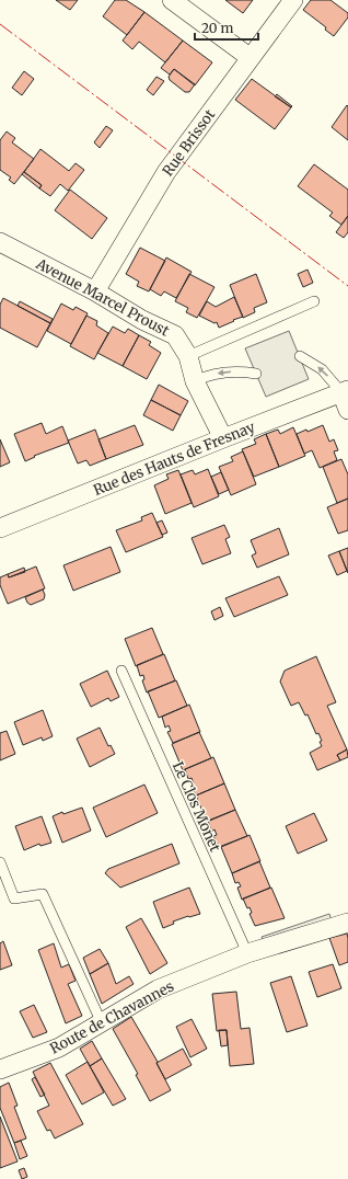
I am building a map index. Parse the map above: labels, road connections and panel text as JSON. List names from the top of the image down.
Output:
{
  "streets": {
    "street": [
      "Rue Brissot",
      "Avenue Marcel Proust",
      "Rue des Hauts de Fresnay",
      "Route de Chavannes"
    ],
    "lane": ["Le Clos Monet"]
  },
  "crossings": [
    ["Rue Brissot", "Avenue Marcel Proust"],
    ["Avenue Marcel Proust", "Rue des Hauts de Fresnay"],
    ["Le Clos Monet", "Route de Chavannes"]
  ],
  "scale_bar": "20 m"
}
